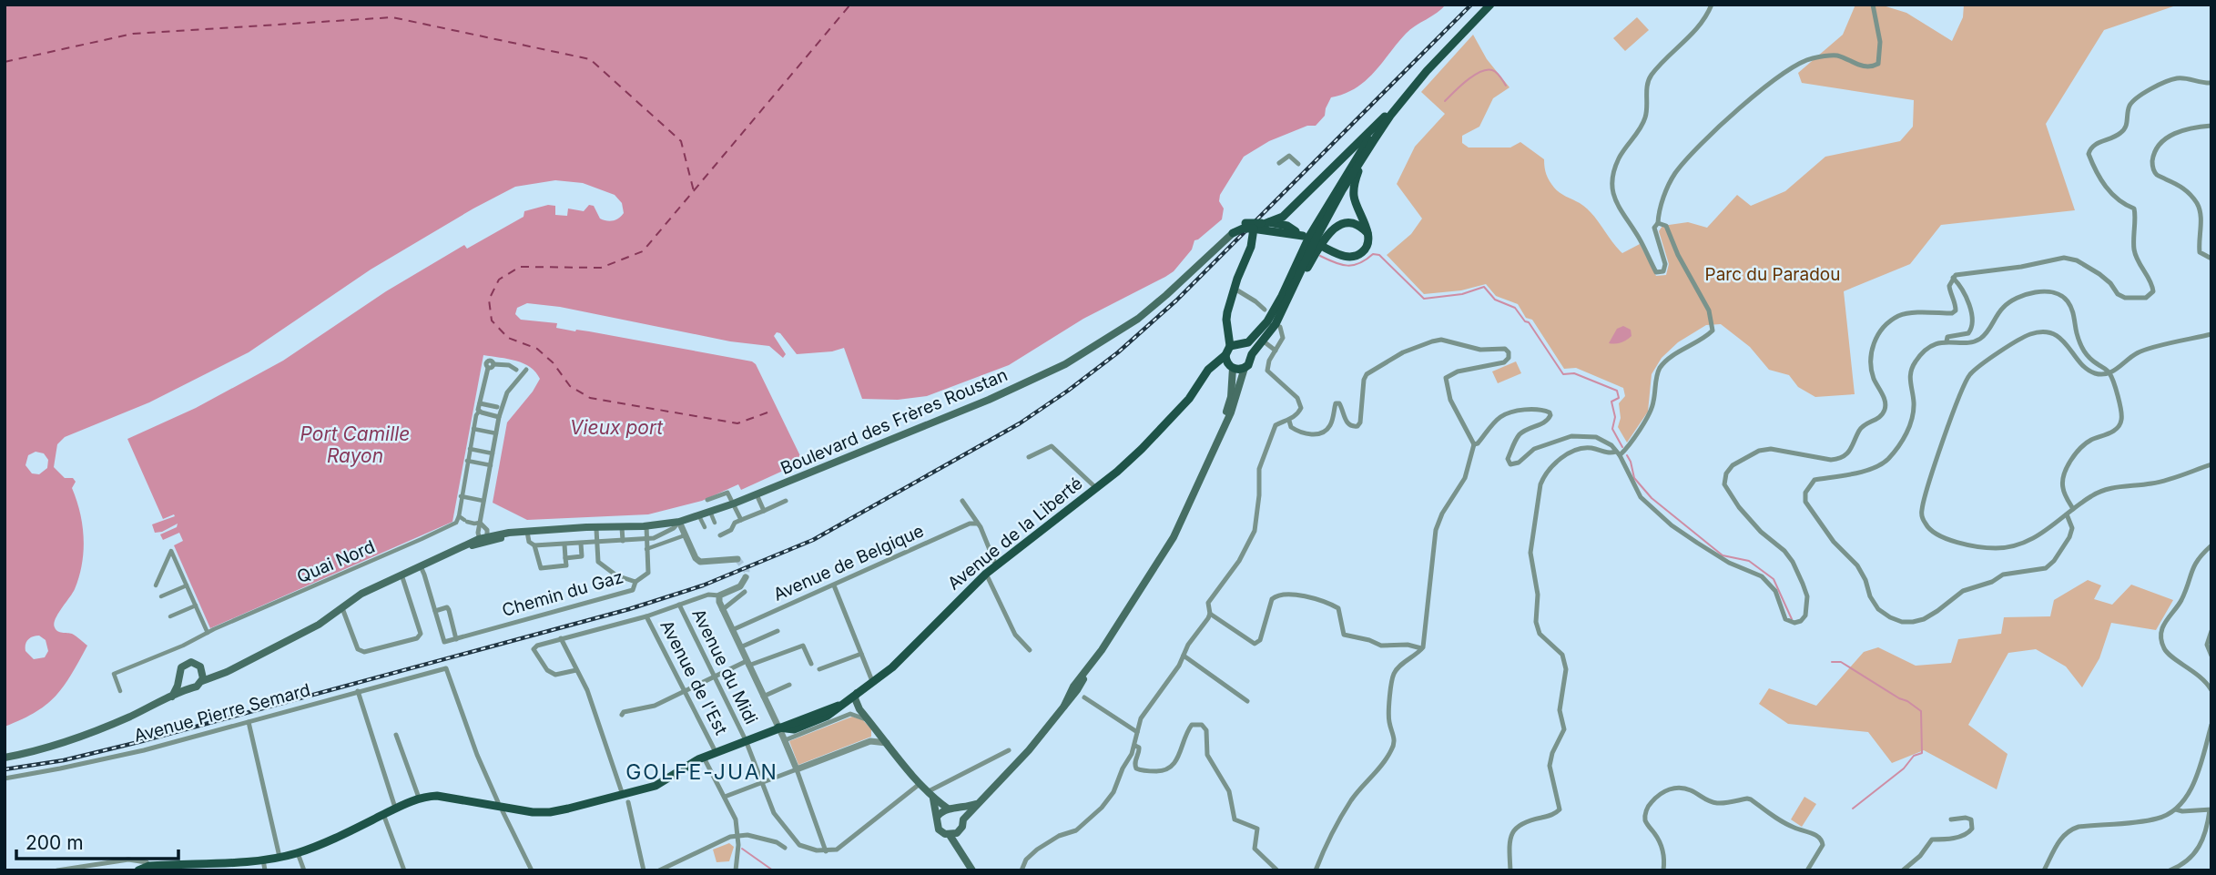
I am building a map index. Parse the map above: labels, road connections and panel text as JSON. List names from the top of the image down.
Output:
{
  "streets": {
    "main road": ["Boulevard des Frères Roustan", "Avenue de la Liberté"],
    "street": [
      "Quai Nord",
      "Avenue de Belgique",
      "Chemin du Gaz",
      "Avenue du Midi",
      "Avenue de l'Est",
      "Avenue Pierre Semard"
    ]
  },
  "crossings": [
    ["Boulevard des Frères Roustan", "Chemin du Gaz"],
    ["Avenue de la Liberté", "Avenue du Midi"],
    ["Avenue de la Liberté", "Avenue de l'Est"],
    ["Avenue de la Liberté", "Avenue Pierre Semard"]
  ],
  "districts": ["GOLFE-JUAN"],
  "water": ["Vieux port", "Port Camille Rayon"],
  "parks": ["Parc du Paradou"],
  "scale_bar": "200 m"
}
